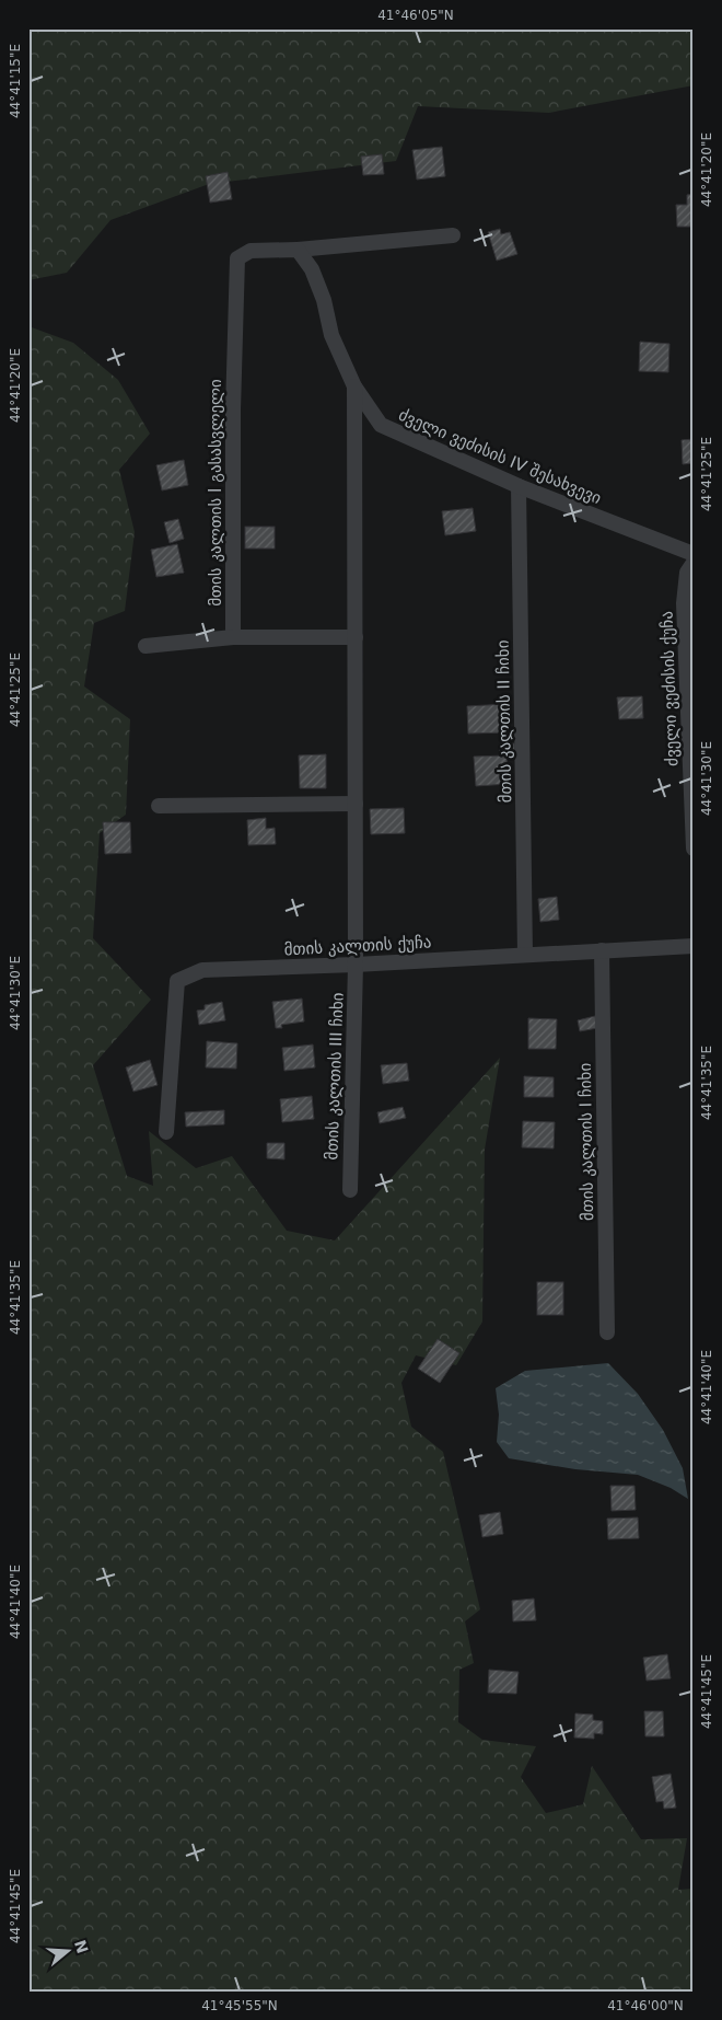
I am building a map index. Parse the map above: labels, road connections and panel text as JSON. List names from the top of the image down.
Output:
{
  "streets": {
    "street": [
      "ძველი ვეძისის IV შესახვევი",
      "მთის კალთის I გასასვლელი",
      "ძველი ვეძისის ქუჩა",
      "მთის კალთის II ჩიხი",
      "მთის კალთის ქუჩა",
      "მთის კალთის III ჩიხი",
      "მთის კალთის I ჩიხი"
    ]
  },
  "crossings": [
    ["ძველი ვეძისის IV შესახვევი", "მთის კალთის I გასასვლელი"],
    ["ძველი ვეძისის IV შესახვევი", "მთის კალთის II ჩიხი"],
    ["მთის კალთის II ჩიხი", "მთის კალთის ქუჩა"],
    ["მთის კალთის ქუჩა", "მთის კალთის III ჩიხი"],
    ["მთის კალთის ქუჩა", "მთის კალთის I ჩიხი"]
  ],
  "north": "right",
  "coordinates": [
    "41°46'05\"N",
    "44°41'15\"E",
    "44°41'20\"E",
    "44°41'25\"E",
    "44°41'30\"E",
    "44°41'35\"E",
    "44°41'40\"E",
    "44°41'45\"E",
    "41°45'55\"N",
    "41°46'00\"N"
  ]
}
